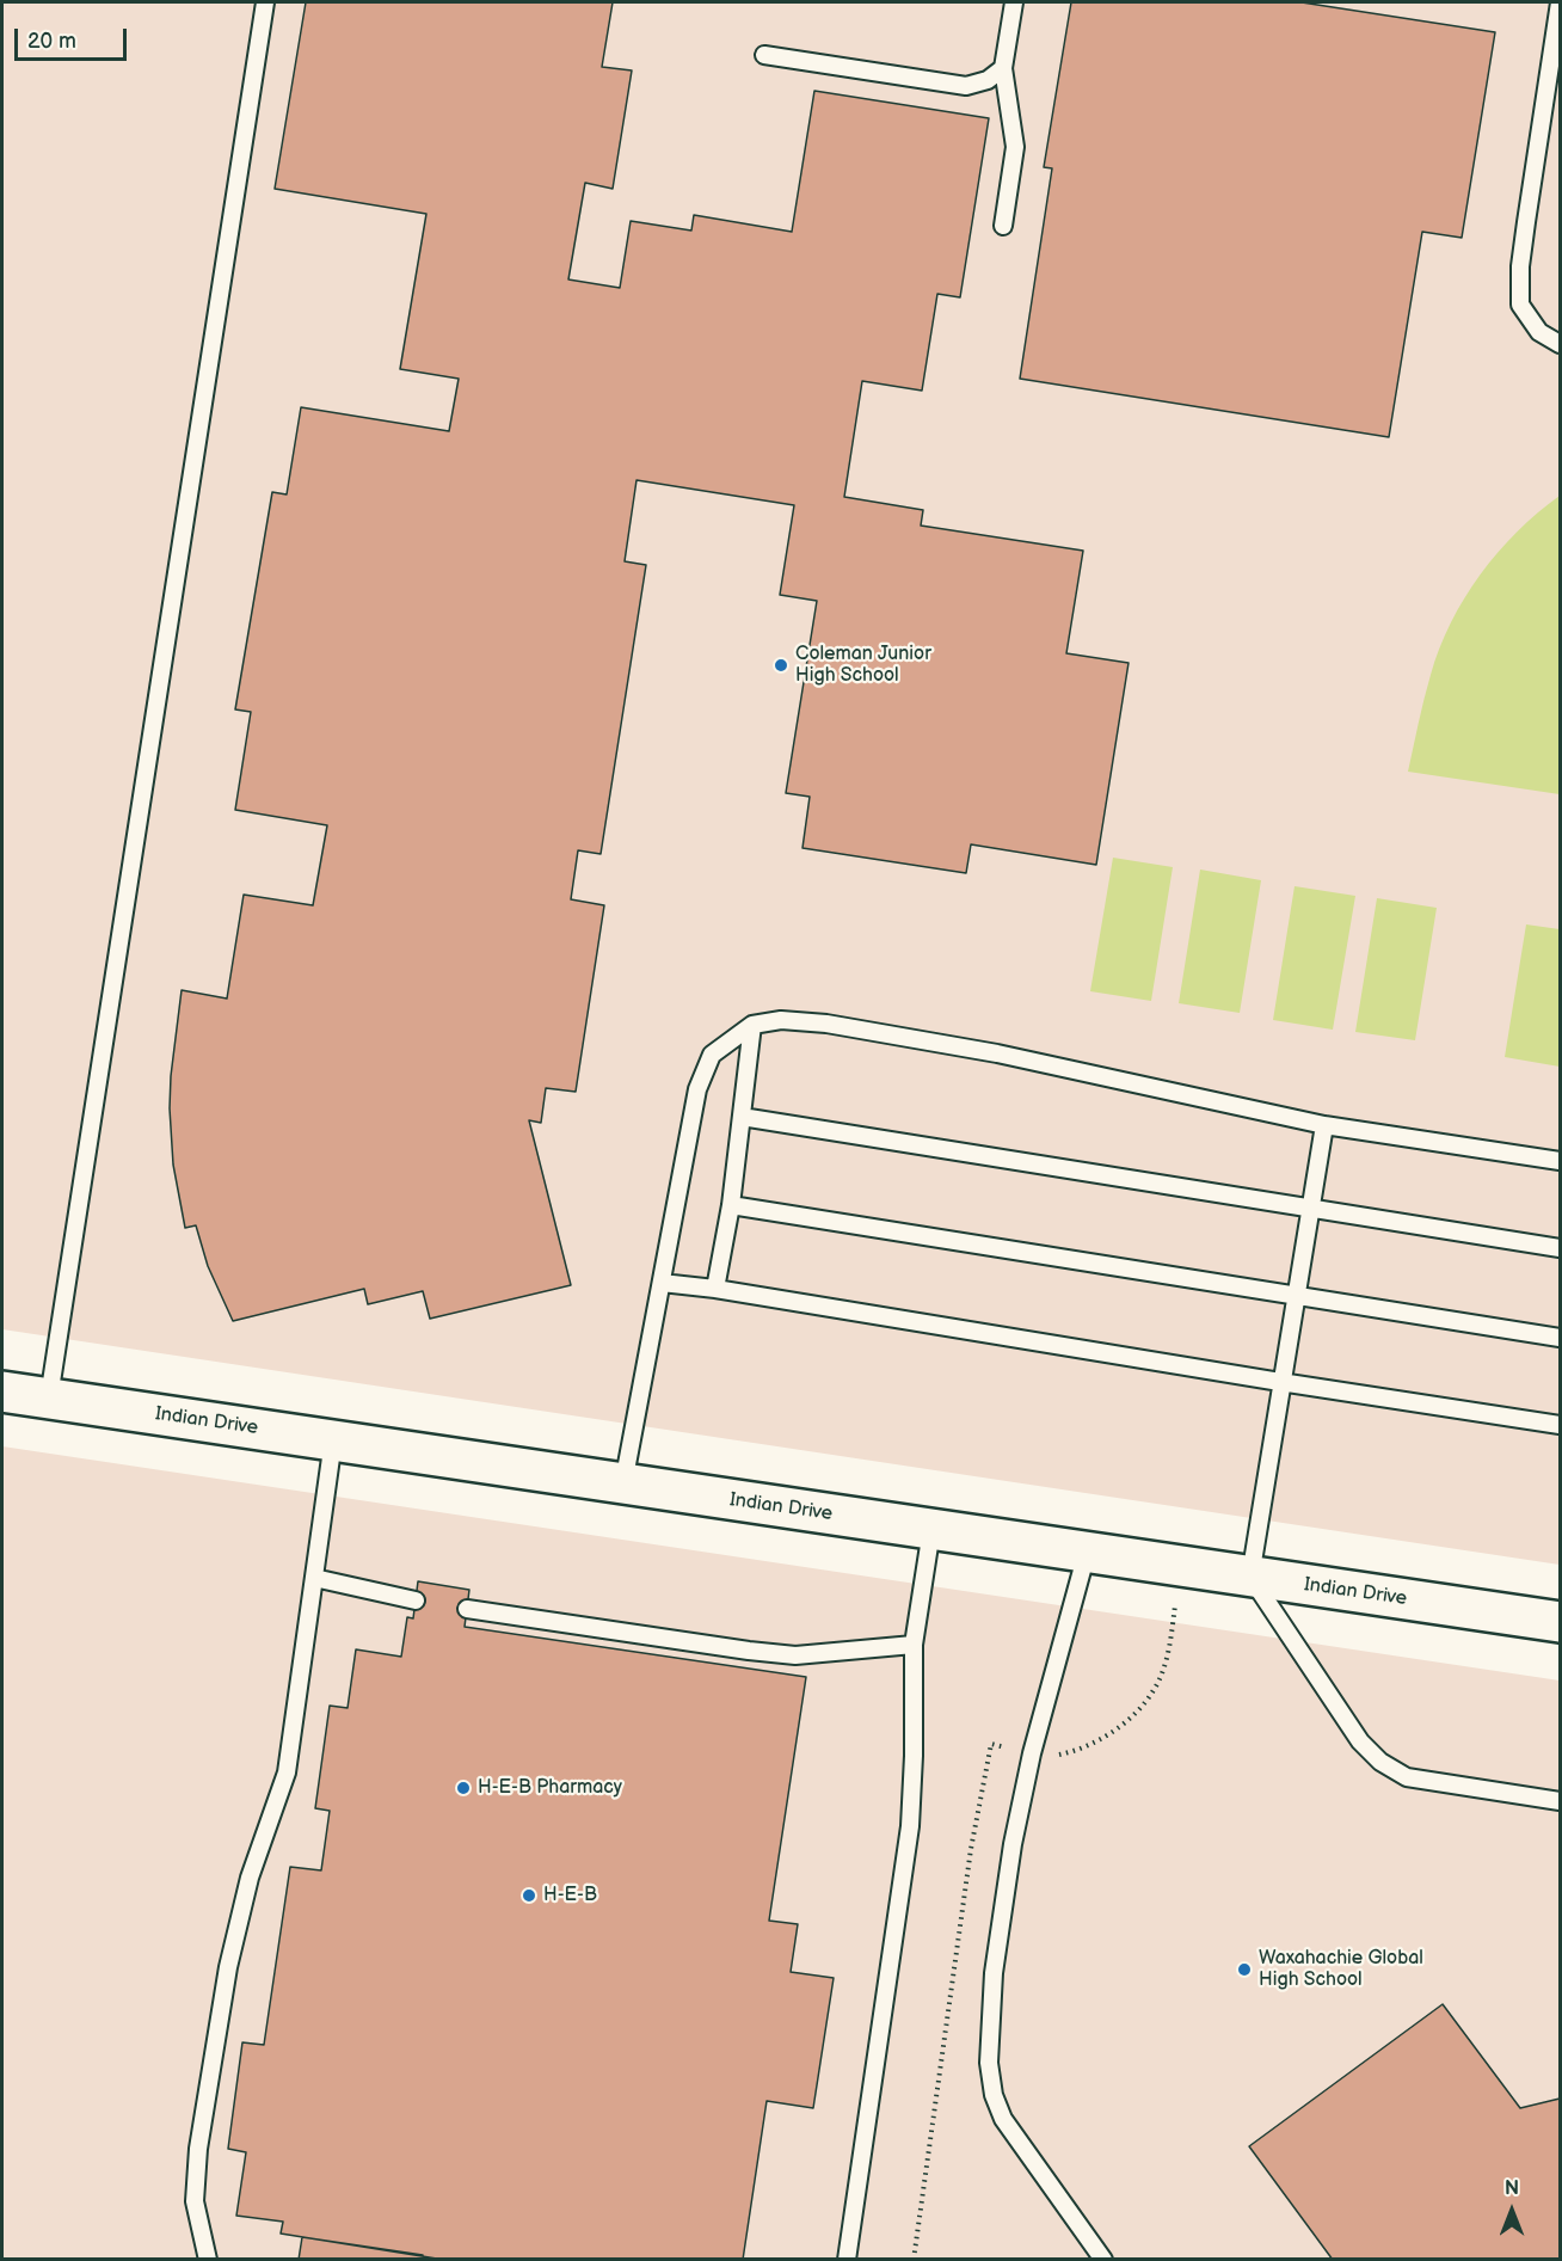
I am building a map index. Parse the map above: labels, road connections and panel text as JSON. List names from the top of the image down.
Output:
{
  "streets": {
    "street": ["Indian Drive"]
  },
  "places": [
    "Coleman Junior High School",
    "H-E-B Pharmacy",
    "H-E-B",
    "Waxahachie Global High School"
  ],
  "scale_bar": "20 m",
  "north": "top"
}
